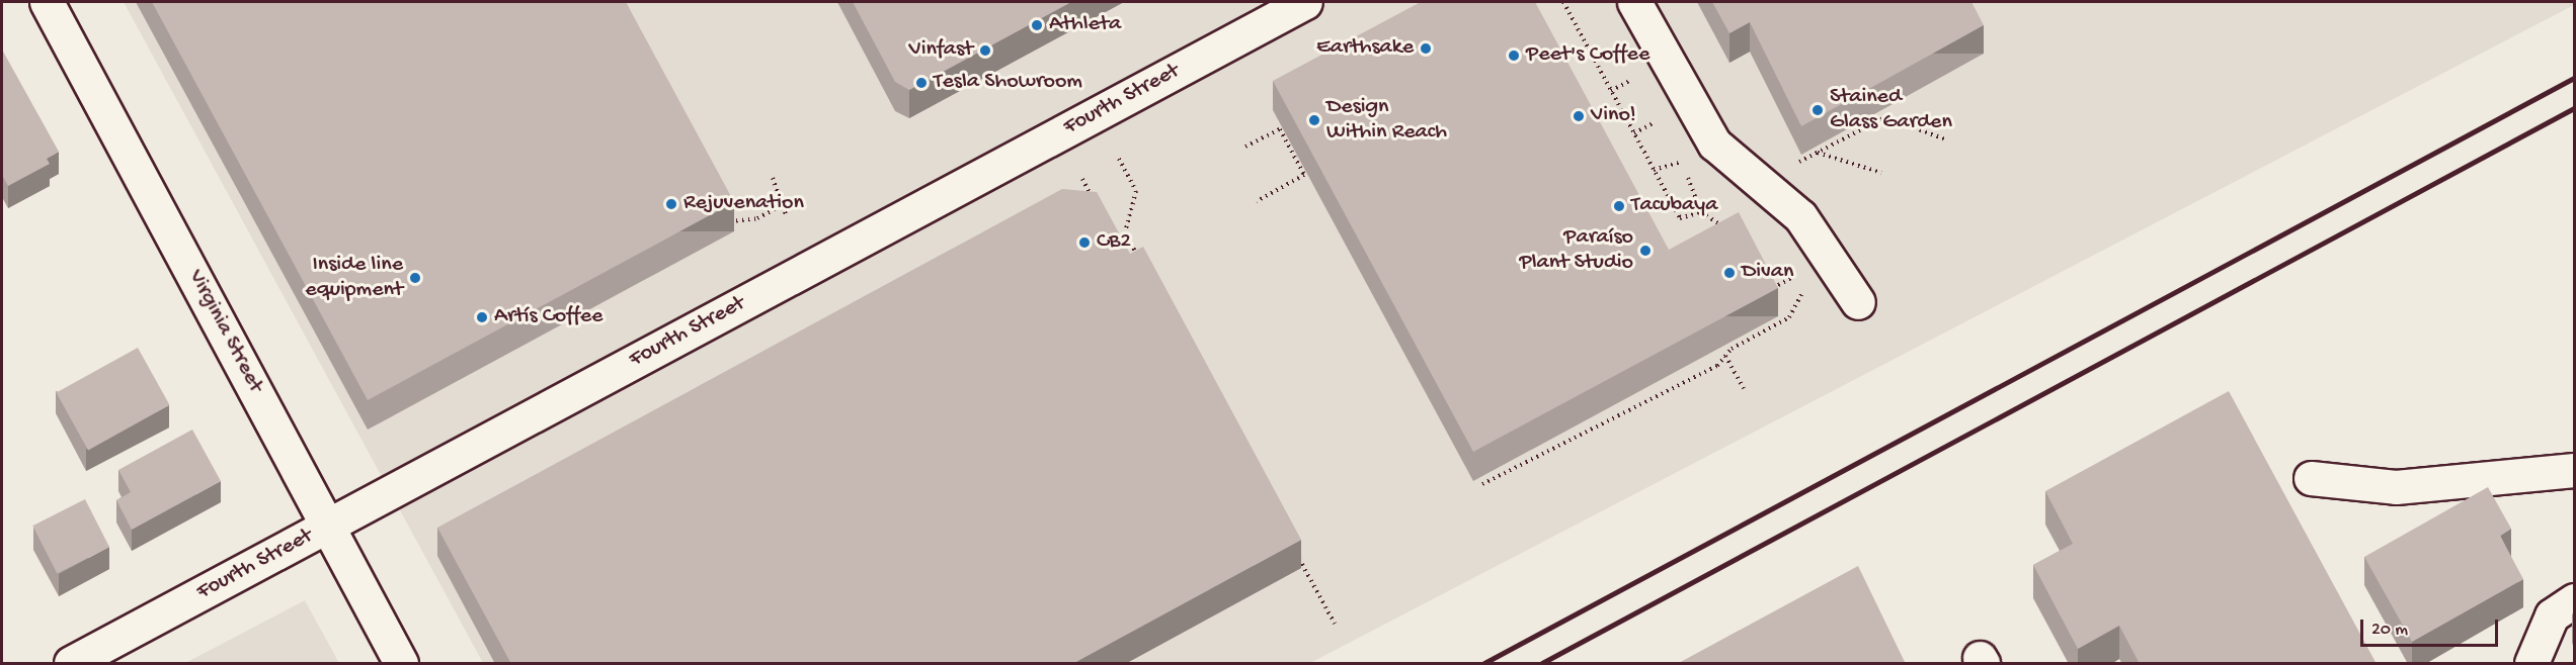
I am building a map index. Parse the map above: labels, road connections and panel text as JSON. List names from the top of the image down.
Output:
{
  "streets": {
    "street": ["Fourth Street", "Virginia Street"]
  },
  "crossings": [
    ["Fourth Street", "Virginia Street"]
  ],
  "places": [
    "Athleta",
    "Earthsake",
    "Vinfast",
    "Peet's Coffee",
    "Tesla Showroom",
    "Stained Glass Garden",
    "Vino!",
    "Design Within Reach",
    "Rejuvenation",
    "Tacubaya",
    "CB2",
    "Paraíso Plant Studio",
    "Divan",
    "Inside line equipment",
    "Artís Coffee"
  ],
  "scale_bar": "20 m"
}
